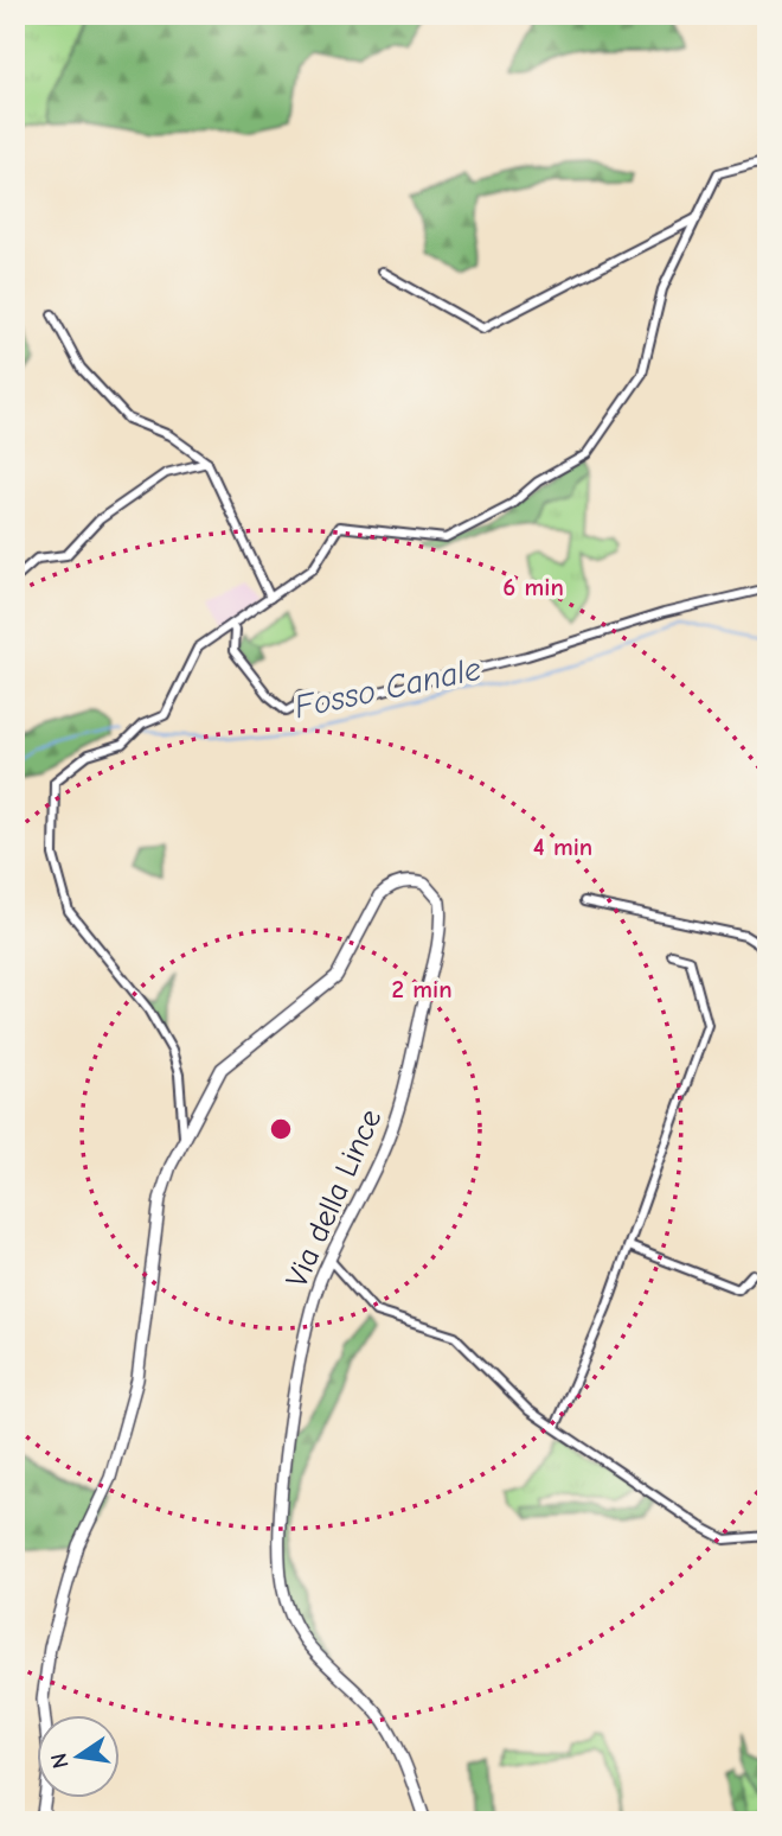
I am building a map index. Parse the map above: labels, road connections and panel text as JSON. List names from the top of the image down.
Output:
{
  "streets": {
    "street": ["Via della Lince"]
  },
  "water": ["Fosso Canale"],
  "north": "left",
  "rings": ["6 min", "4 min", "2 min"]
}
